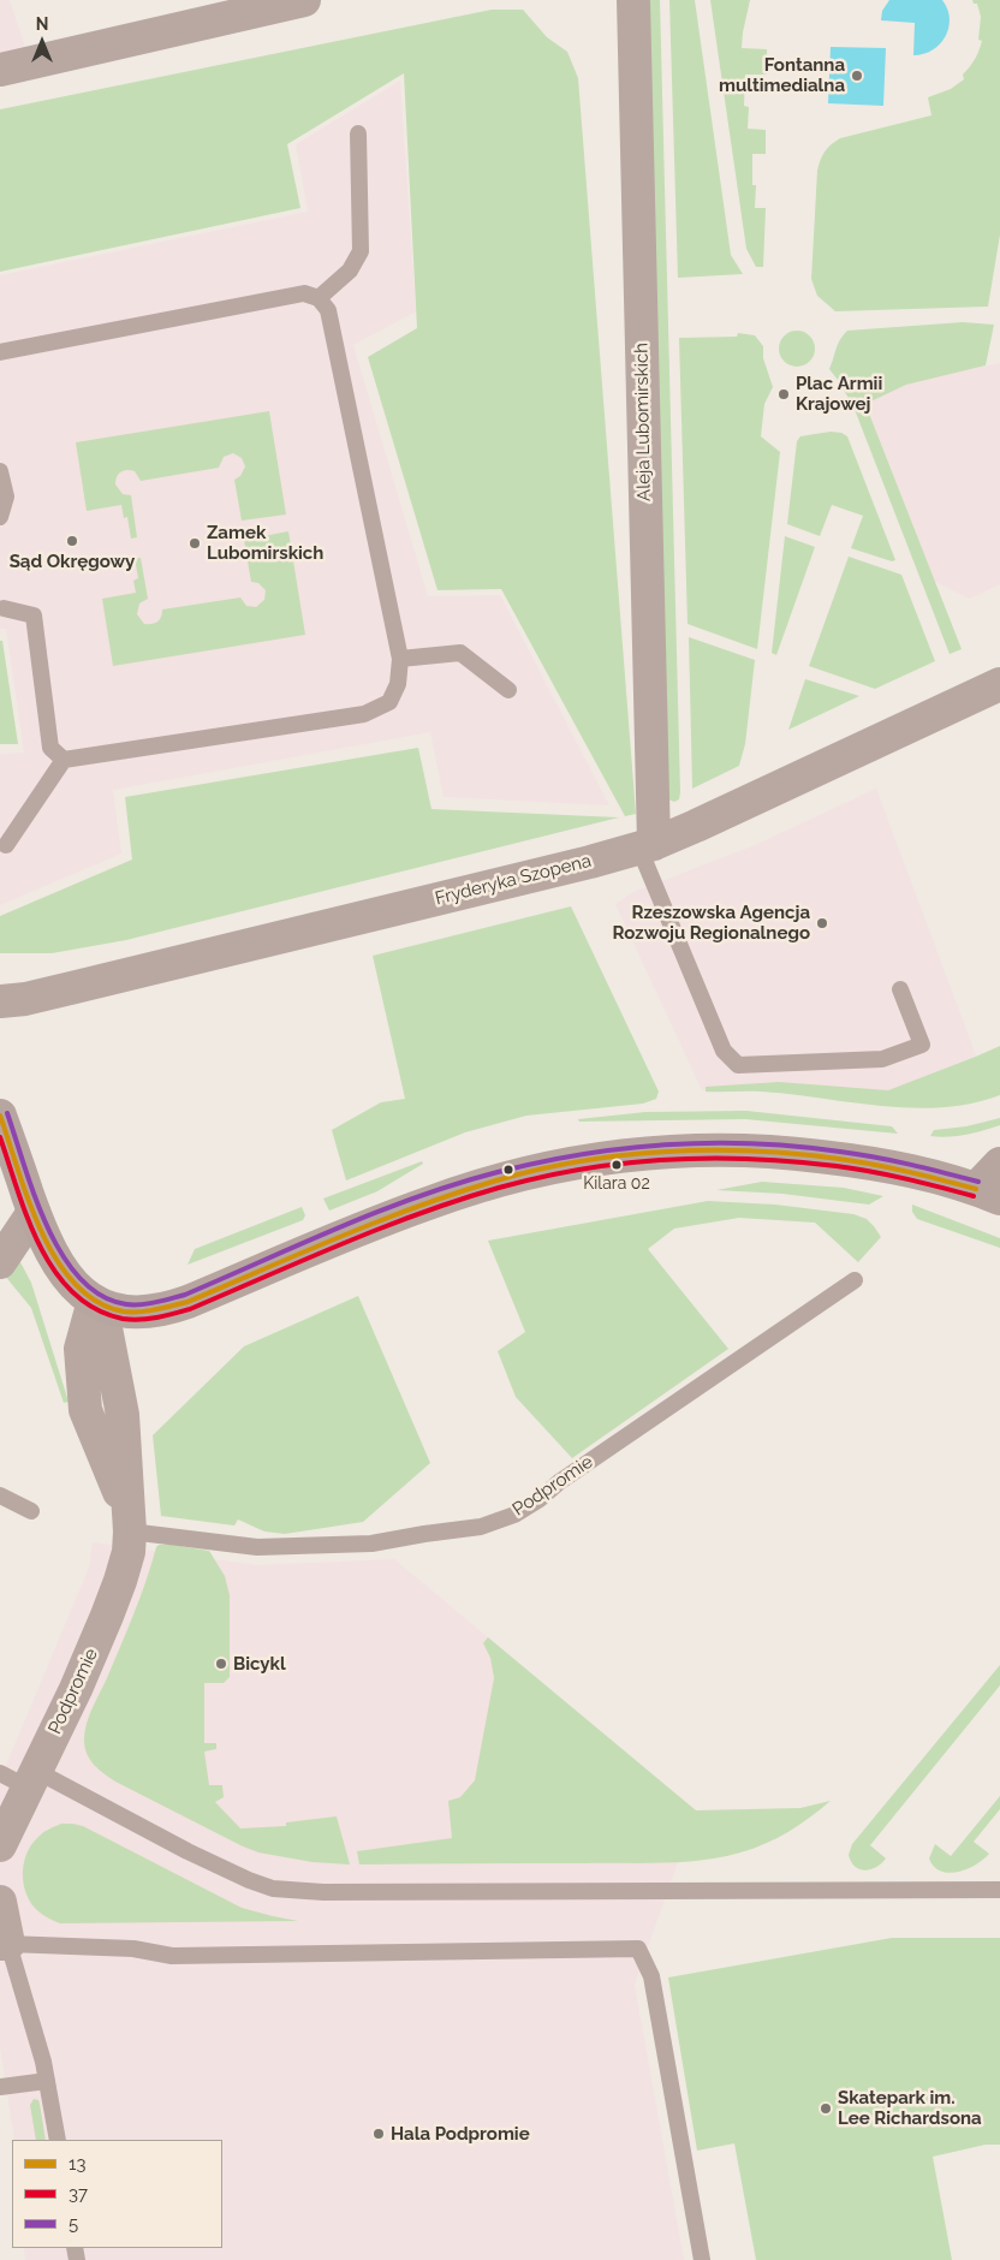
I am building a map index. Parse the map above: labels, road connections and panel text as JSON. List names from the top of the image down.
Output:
{
  "streets": {
    "main road": ["Podpromie"],
    "street": ["Aleja Lubomirskich", "Fryderyka Szopena"]
  },
  "crossings": [
    ["Aleja Lubomirskich", "Fryderyka Szopena"]
  ],
  "places": [
    "Fontanna multimedialna",
    "Plac Armii Krajowej",
    "Sąd Okręgowy",
    "Zamek Lubomirskich",
    "Rzeszowska Agencja Rozwoju Regionalnego",
    "Kilara 02",
    "Bicykl",
    "Skatepark im. Lee Richardsona",
    "Hala Podpromie"
  ],
  "lines": ["transit line 5", "transit line 13", "transit line 37"],
  "legend": ["13", "37", "5"],
  "north": "top"
}
